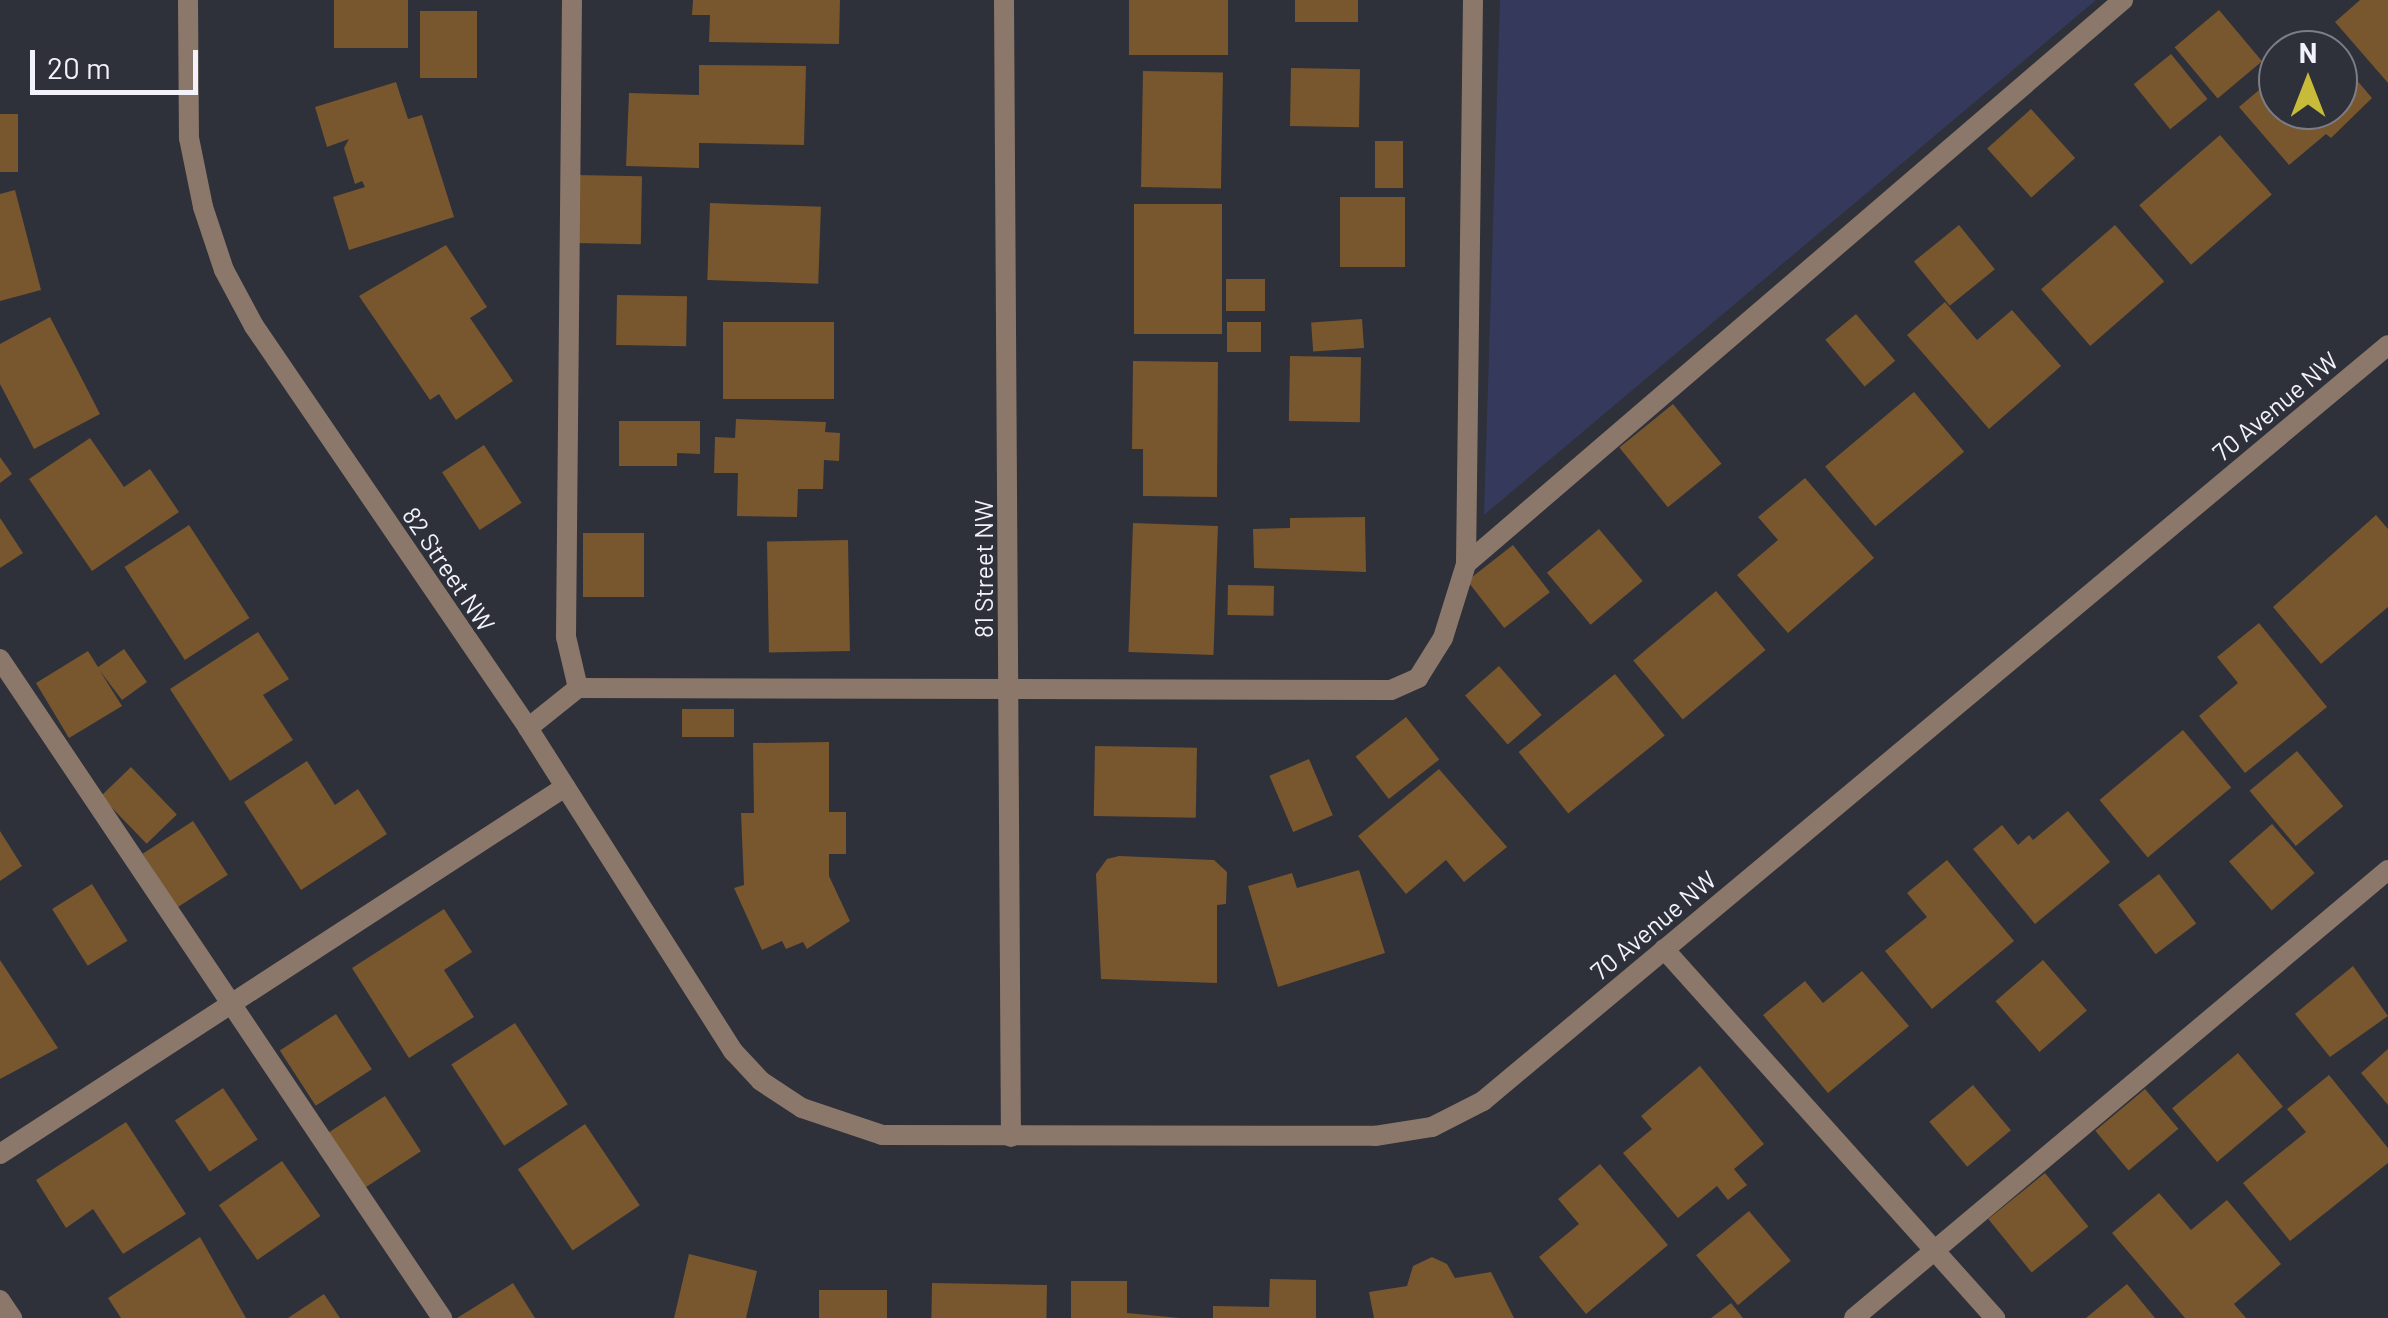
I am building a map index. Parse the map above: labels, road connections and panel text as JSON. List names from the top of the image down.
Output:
{
  "streets": {
    "street": ["70 Avenue NW", "82 Street NW", "81 Street NW"]
  },
  "crossings": [
    ["70 Avenue NW", "82 Street NW"],
    ["70 Avenue NW", "81 Street NW"]
  ],
  "scale_bar": "20 m",
  "north": "top"
}
